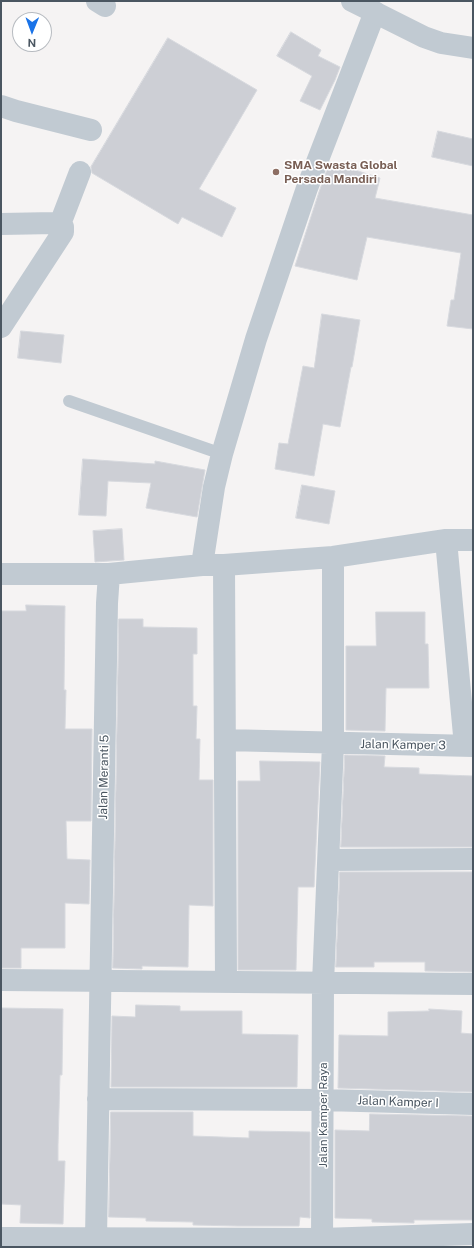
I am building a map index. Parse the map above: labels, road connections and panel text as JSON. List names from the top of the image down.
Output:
{
  "streets": {
    "street": [
      "Jalan Kamper 3",
      "Jalan Meranti 5",
      "Jalan Kamper I",
      "Jalan Kamper Raya"
    ]
  },
  "crossings": [
    ["Jalan Kamper 3", "Jalan Kamper Raya"],
    ["Jalan Meranti 5", "Jalan Kamper I"],
    ["Jalan Kamper I", "Jalan Kamper Raya"]
  ],
  "places": ["SMA Swasta Global Persada Mandiri"],
  "north": "bottom"
}
